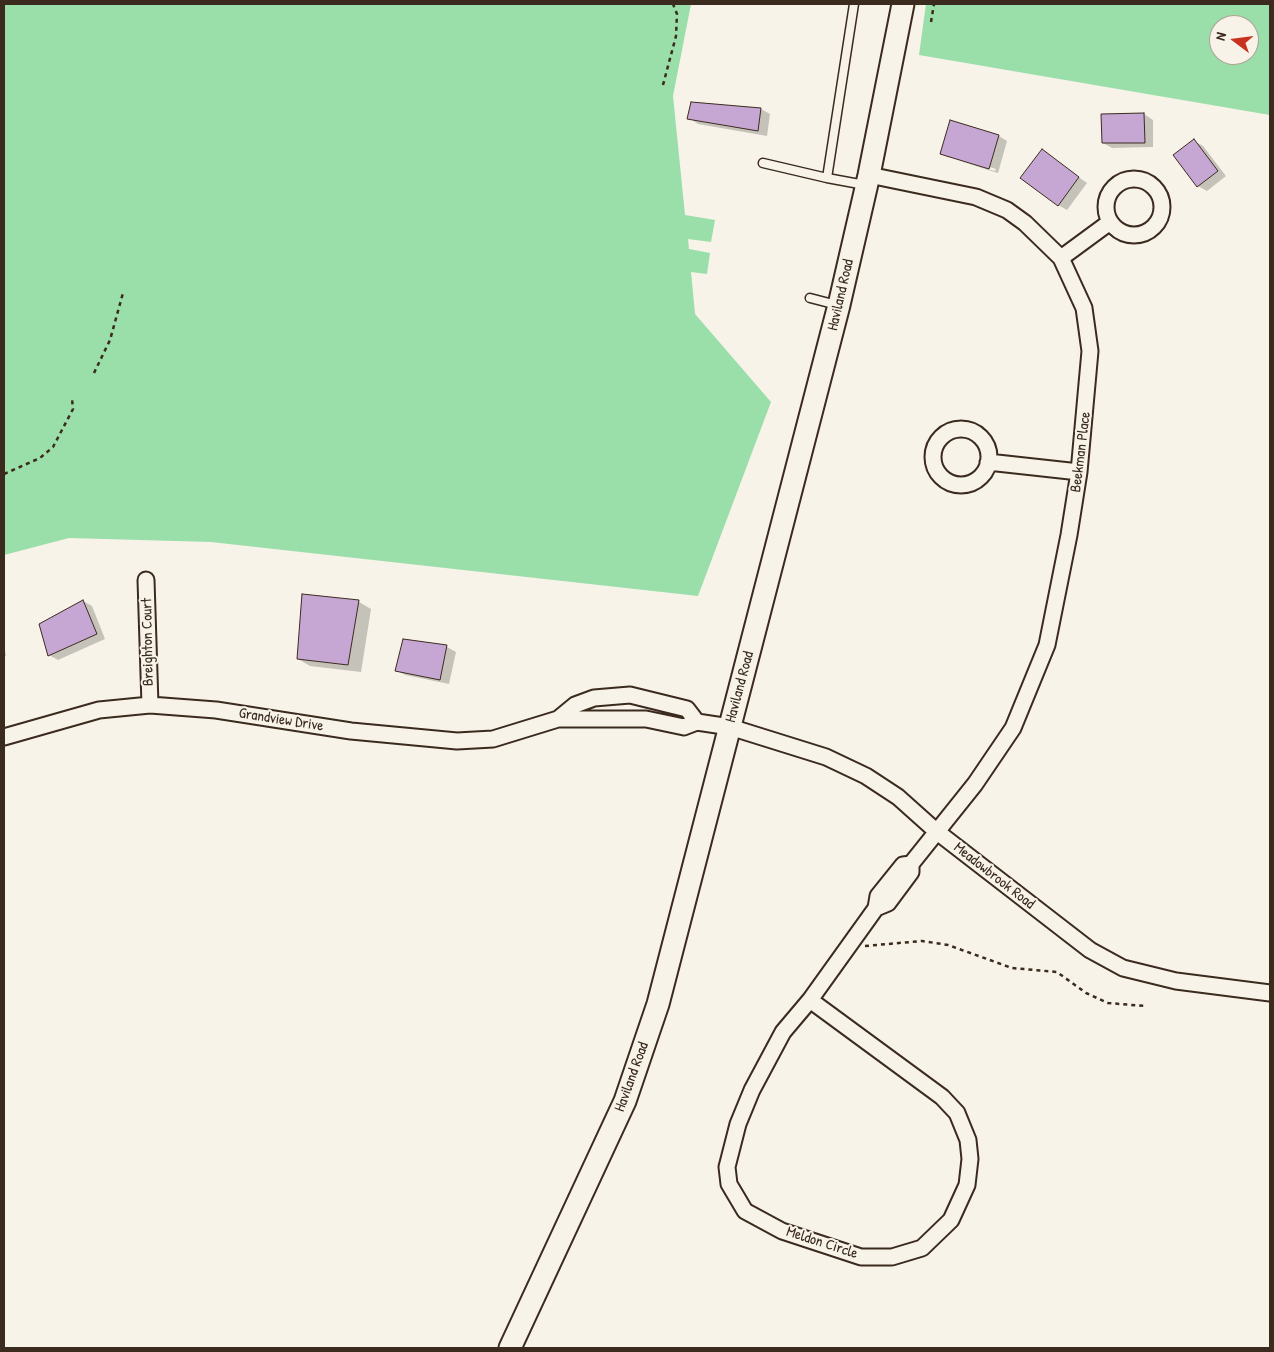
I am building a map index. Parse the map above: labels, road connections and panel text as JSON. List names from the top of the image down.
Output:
{
  "streets": {
    "street": [
      "Haviland Road",
      "Beekman Place",
      "Breighton Court",
      "Grandview Drive",
      "Meadowbrook Road",
      "Meldon Circle"
    ]
  },
  "crossings": [
    ["Haviland Road", "Beekman Place"],
    ["Haviland Road", "Meadowbrook Road"],
    ["Beekman Place", "Meadowbrook Road"],
    ["Beekman Place", "Meldon Circle"],
    ["Breighton Court", "Grandview Drive"],
    ["Grandview Drive", "Meadowbrook Road"],
    ["Meadowbrook Road", "Meldon Circle"]
  ],
  "north": "left"
}
